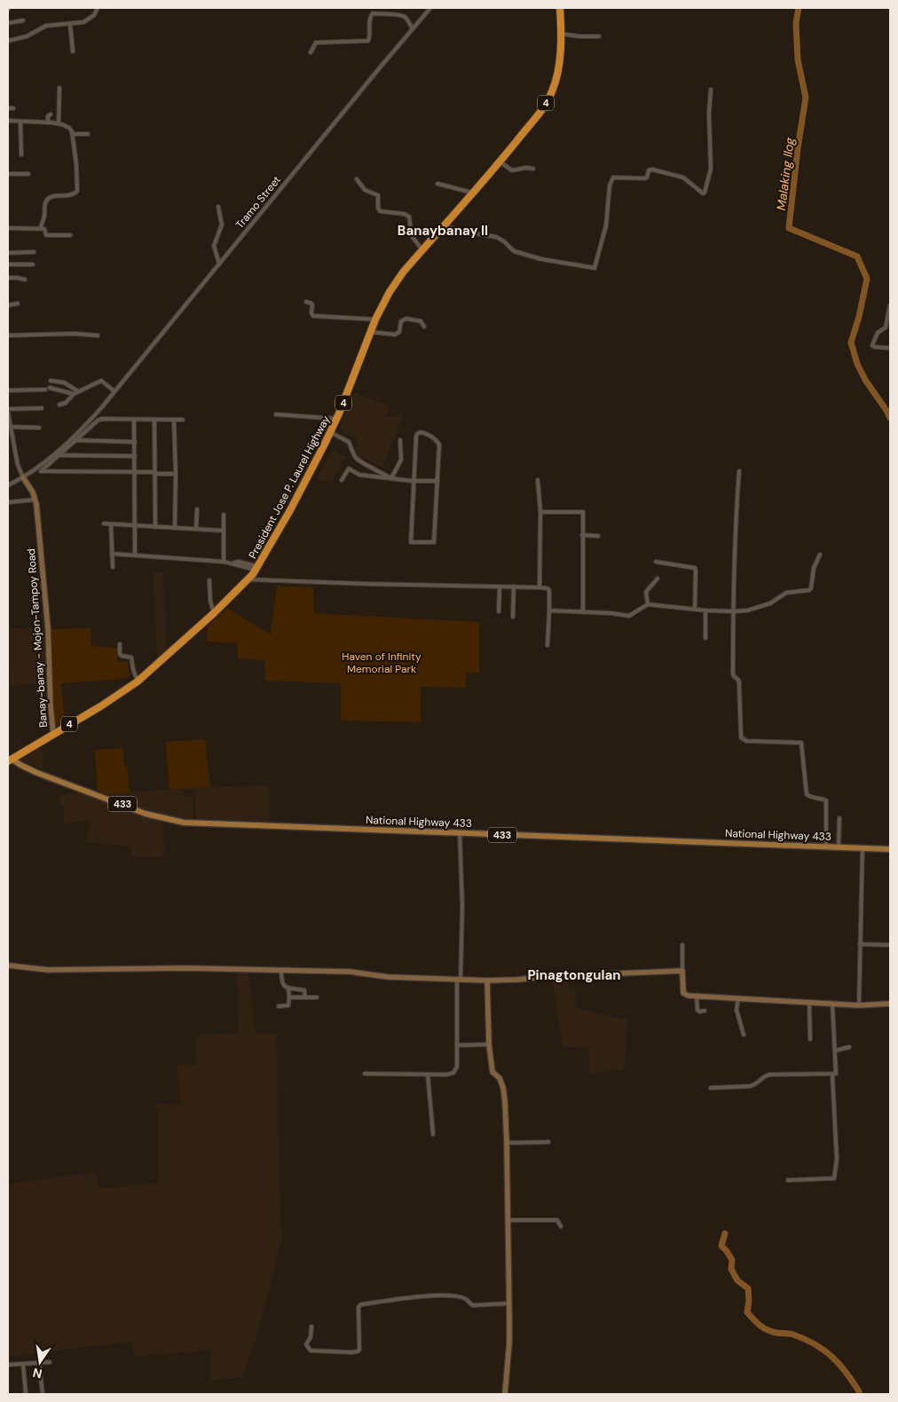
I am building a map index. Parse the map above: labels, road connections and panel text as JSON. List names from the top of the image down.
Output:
{
  "streets": {
    "highway": ["4", "President Jose P. Laurel Highway"],
    "main road": ["433", "National Highway 433"],
    "street": ["Tramo Street", "Banay-banay - Mojon-Tampoy Road"]
  },
  "crossings": [
    ["Tramo Street", "Banay-banay - Mojon-Tampoy Road"],
    ["President Jose P. Laurel Highway", "Banay-banay - Mojon-Tampoy Road"],
    ["President Jose P. Laurel Highway", "National Highway 433"]
  ],
  "districts": ["Banaybanay II", "Pinagtongulan"],
  "water": ["Malaking Ilog"],
  "parks": ["Haven of Infinity Memorial Park"],
  "north": "bottom"
}
